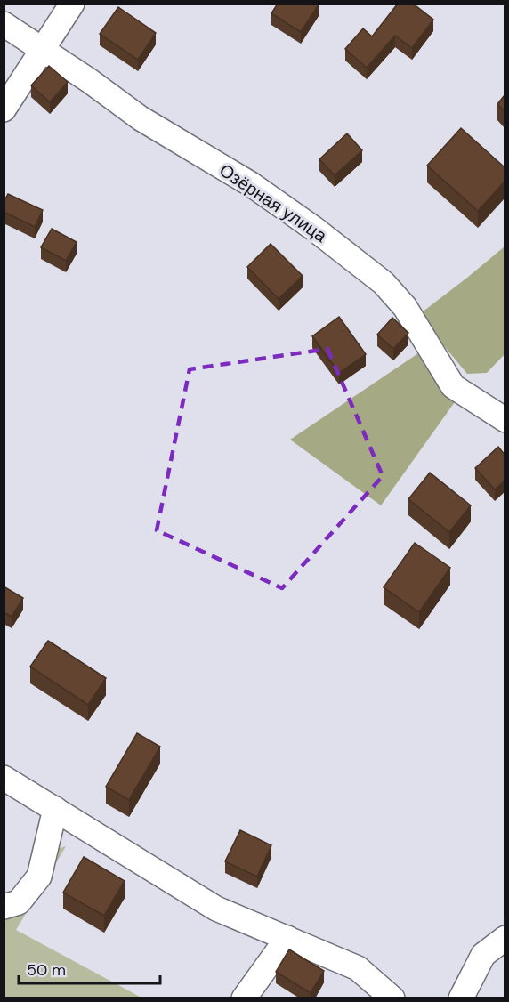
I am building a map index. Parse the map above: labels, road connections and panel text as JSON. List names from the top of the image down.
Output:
{
  "streets": {
    "street": ["Озёрная улица"]
  },
  "scale_bar": "50 m"
}
